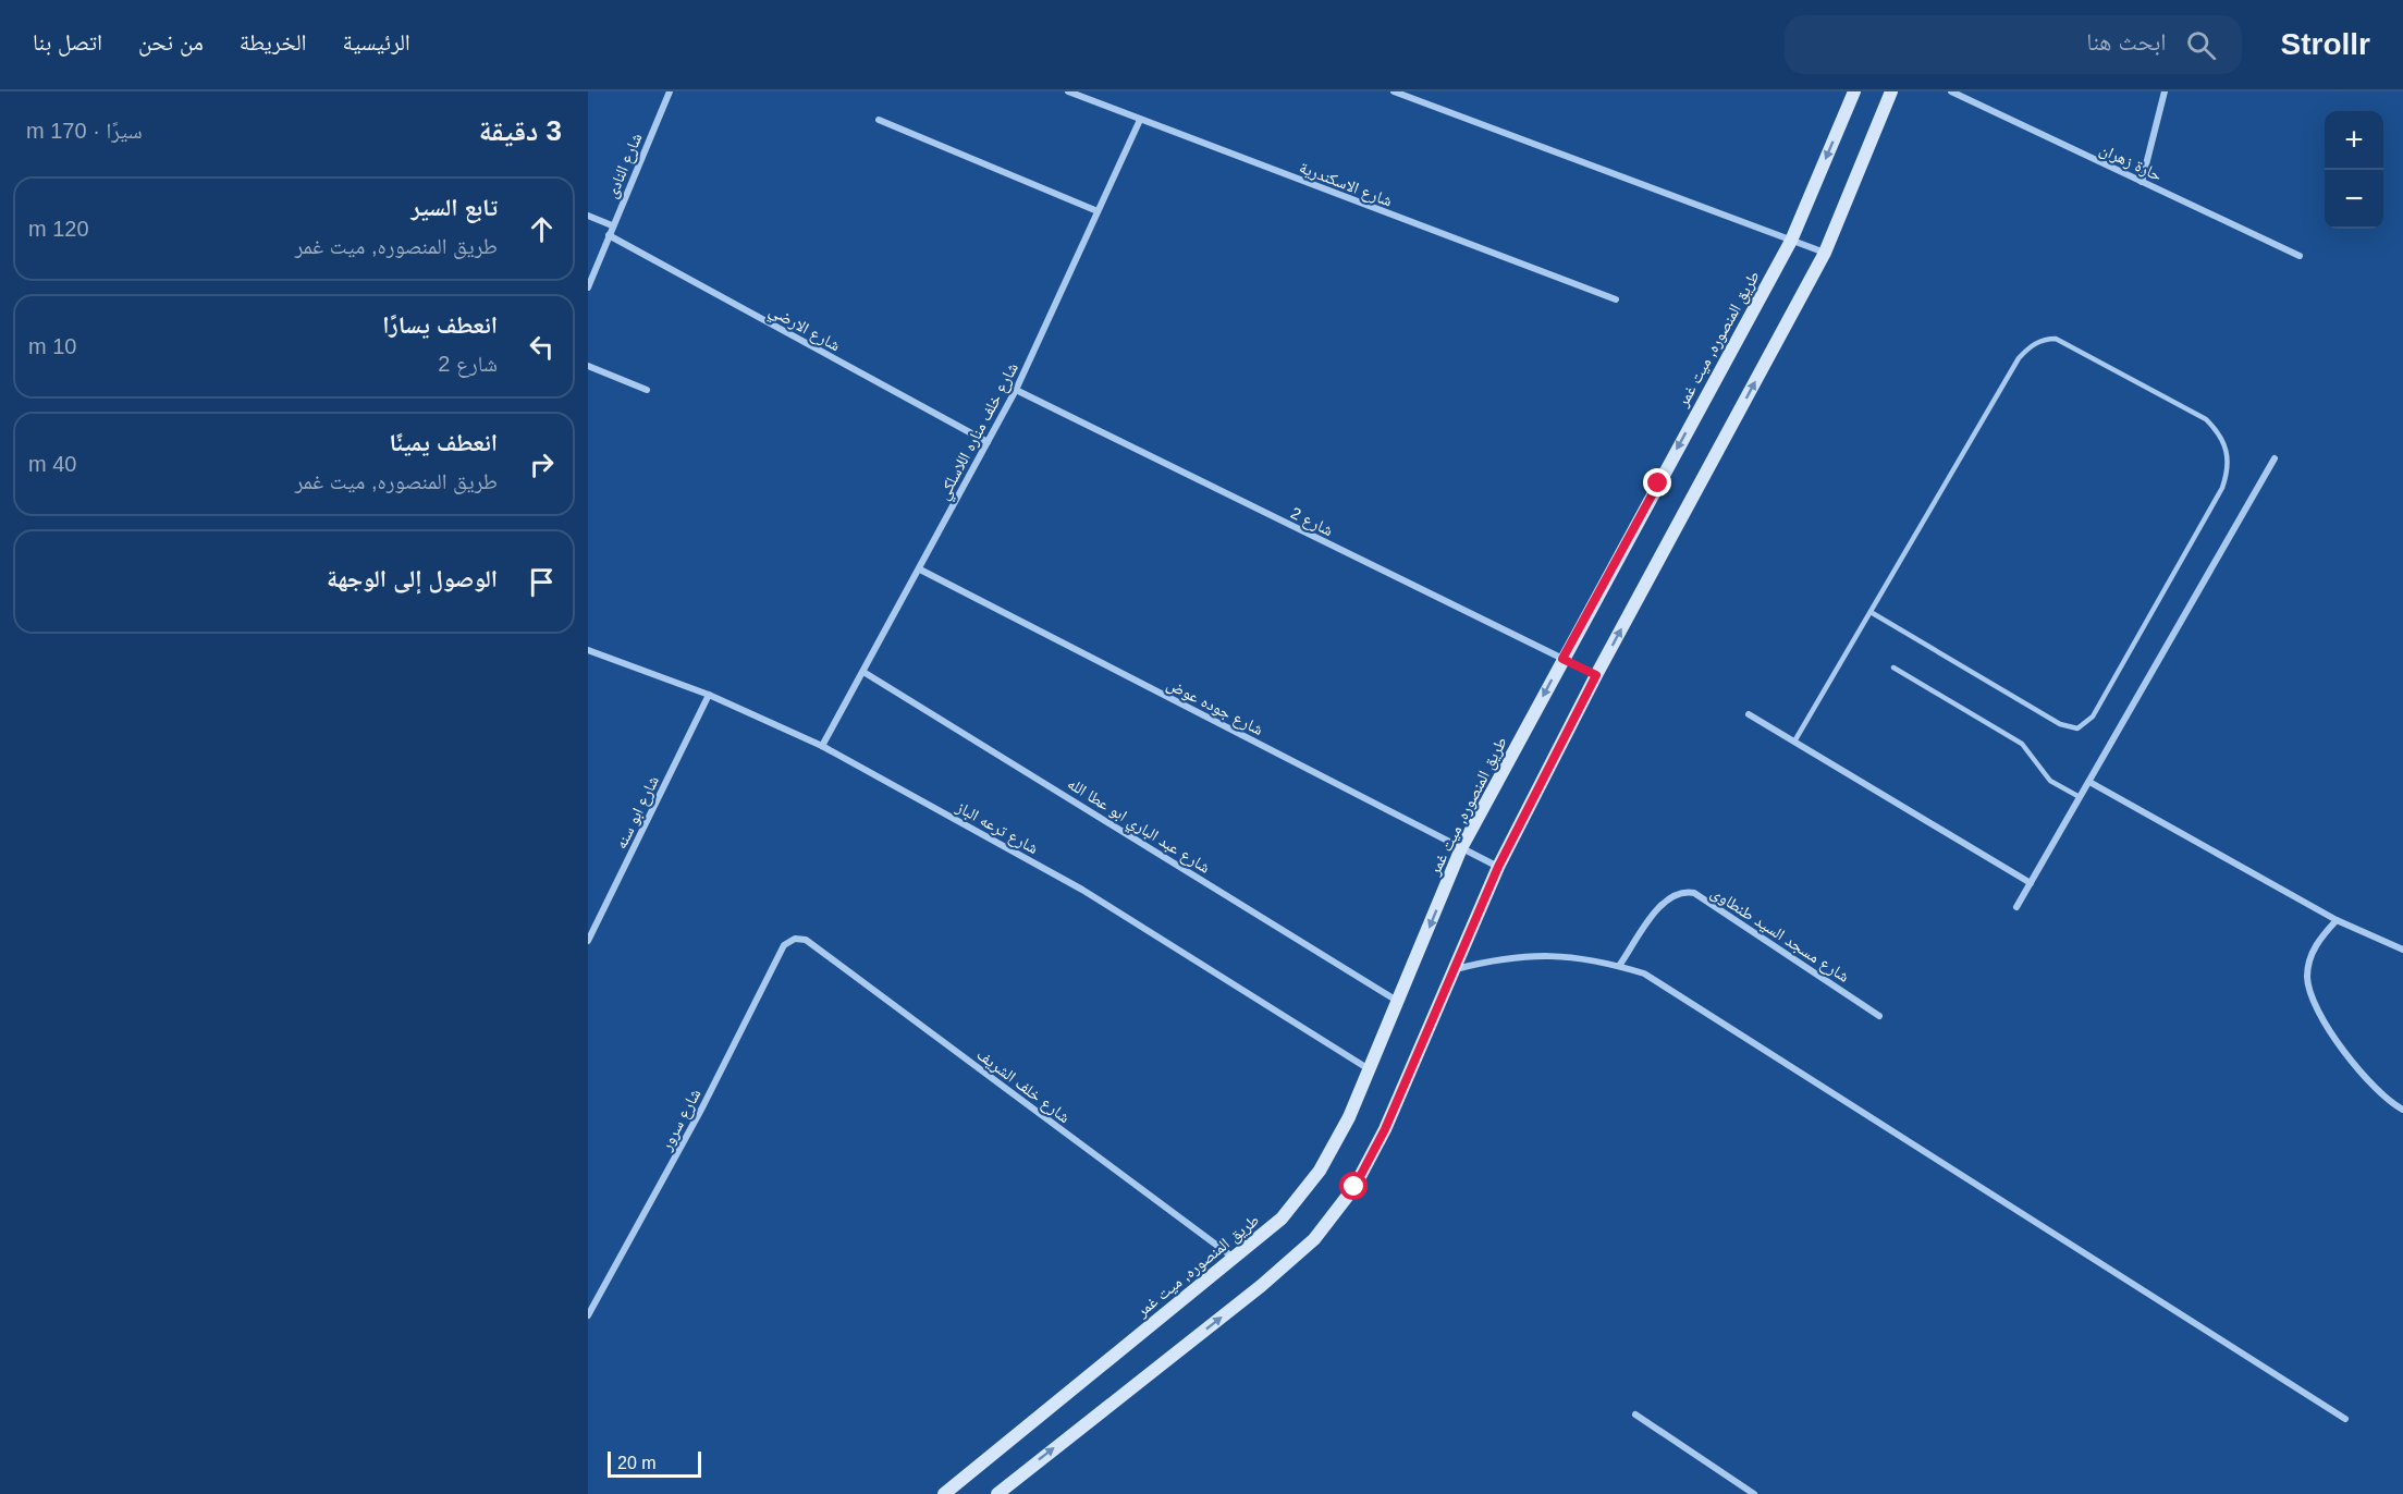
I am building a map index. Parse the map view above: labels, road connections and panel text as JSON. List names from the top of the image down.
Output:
{
  "streets": {
    "main road": ["طريق المنصوره, ميت غمر"],
    "street": [
      "حارة زهران",
      "شارع النادى",
      "شارع الاسكندرية",
      "شارع الارضي",
      "شارع خلف مناره اللاسلكي",
      "شارع 2",
      "شارع جوده عوض",
      "شارع ابو سنه",
      "شارع عبد الباري ابو عطا الله",
      "شارع ترعه الباز",
      "شارع مسجد السيد طنطاوى",
      "شارع خلف الشريف",
      "شارع سرور"
    ]
  },
  "crossings": [
    ["شارع النادى", "شارع الارضي"],
    ["شارع الاسكندرية", "شارع خلف مناره اللاسلكي"],
    ["شارع الارضي", "شارع خلف مناره اللاسلكي"],
    ["طريق المنصوره, ميت غمر", "شارع 2"],
    ["طريق المنصوره, ميت غمر", "شارع جوده عوض"],
    ["طريق المنصوره, ميت غمر", "شارع عبد الباري ابو عطا الله"],
    ["طريق المنصوره, ميت غمر", "شارع ترعه الباز"],
    ["طريق المنصوره, ميت غمر", "شارع خلف الشريف"],
    ["شارع خلف مناره اللاسلكي", "شارع 2"],
    ["شارع خلف مناره اللاسلكي", "شارع جوده عوض"],
    ["شارع خلف مناره اللاسلكي", "شارع عبد الباري ابو عطا الله"],
    ["شارع خلف مناره اللاسلكي", "شارع ترعه الباز"],
    ["شارع ابو سنه", "شارع ترعه الباز"],
    ["شارع خلف الشريف", "شارع سرور"]
  ],
  "scale_bar": "20 m",
  "page": {
    "header": "Strollr",
    "search": "ابحث هنا",
    "nav": [
      "الرئيسية",
      "الخريطة",
      "من نحن",
      "اتصل بنا"
    ],
    "heading": ["3 دقيقة", "سيرًا · 170 m"],
    "map_buttons": ["+", "−"],
    "list": [
      ["تابع السير", "طريق المنصوره, ميت غمر", "120 m"],
      ["انعطف يسارًا", "شارع 2", "10 m"],
      ["انعطف يمينًا", "طريق المنصوره, ميت غمر", "40 m"],
      "الوصول إلى الوجهة"
    ],
    "scale": "20 m"
  }
}
